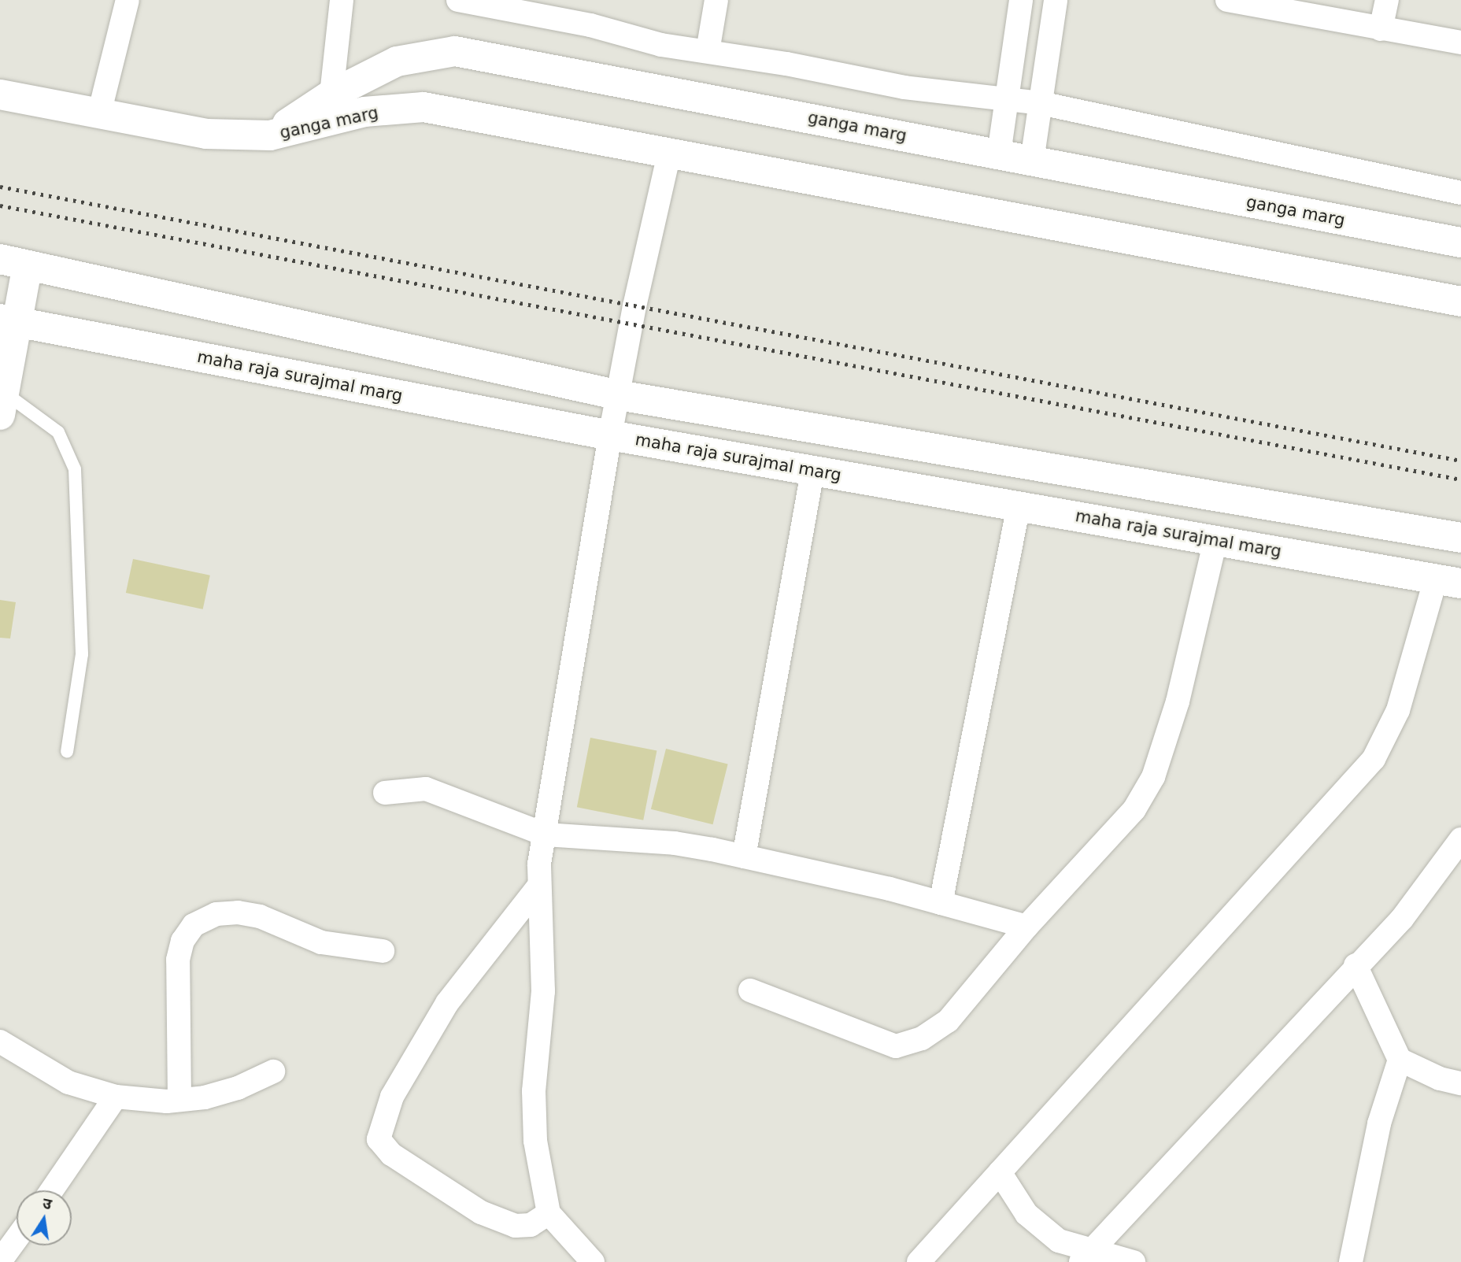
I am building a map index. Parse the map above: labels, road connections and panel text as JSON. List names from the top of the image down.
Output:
{
  "streets": {
    "street": ["ganga marg", "maha raja surajmal marg"]
  },
  "north": "top"
}
